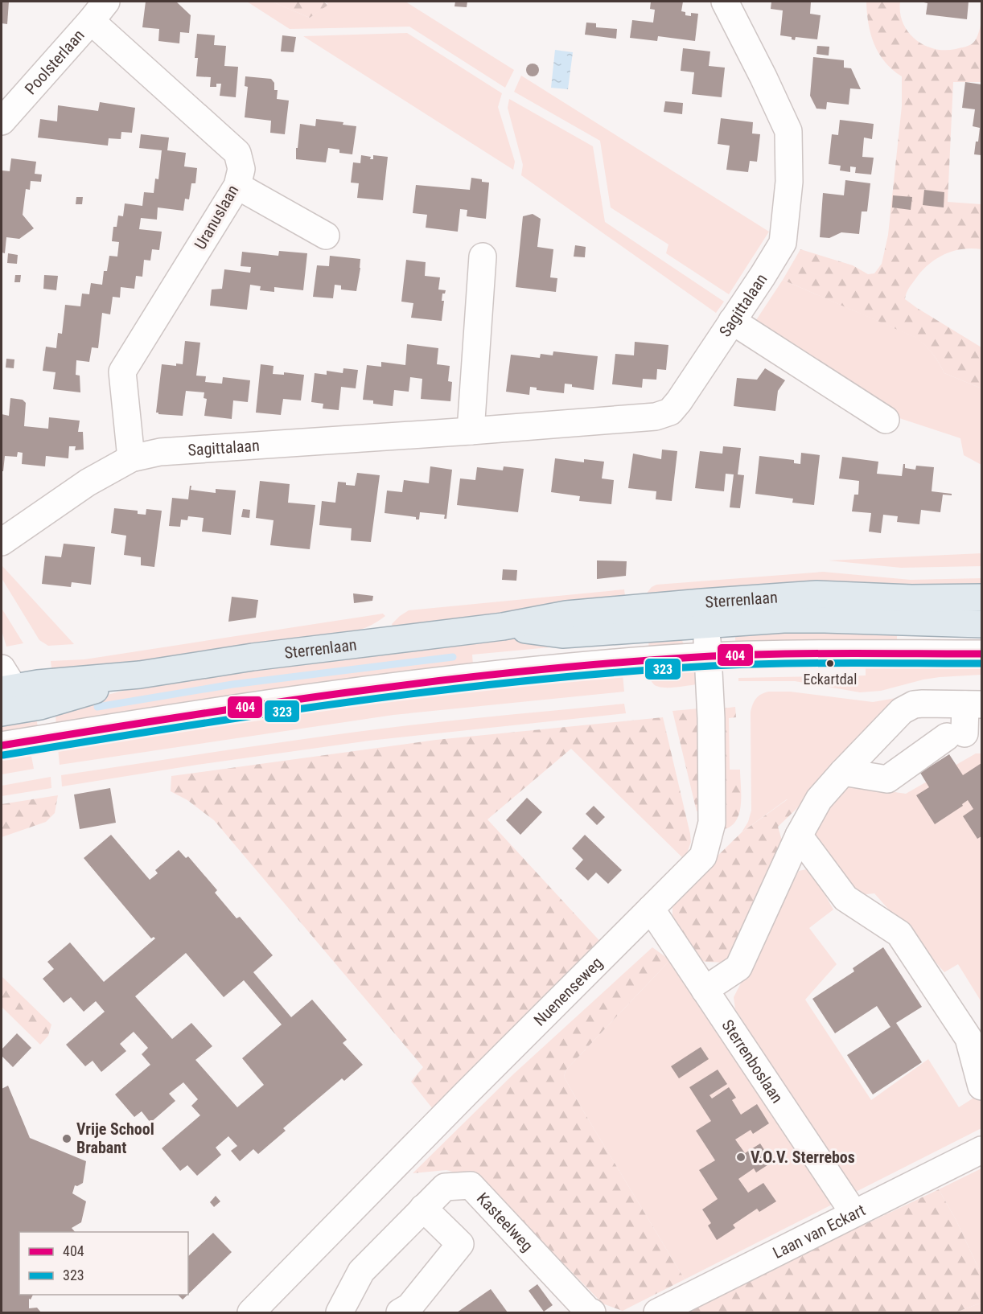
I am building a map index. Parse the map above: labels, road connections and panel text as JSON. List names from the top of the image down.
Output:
{
  "streets": {
    "main road": ["Sterrenlaan"],
    "street": [
      "Poolsterlaan",
      "Uranuslaan",
      "Sagittalaan",
      "Nuenenseweg",
      "Sterrenboslaan",
      "Kasteelweg",
      "Laan van Eckart"
    ]
  },
  "crossings": [
    ["Poolsterlaan", "Uranuslaan"],
    ["Uranuslaan", "Sagittalaan"],
    ["Sterrenlaan", "Nuenenseweg"],
    ["Nuenenseweg", "Sterrenboslaan"],
    ["Sterrenboslaan", "Laan van Eckart"]
  ],
  "places": ["Eckartdal", "Vrije School Brabant", "V.O.V. Sterrebos"],
  "lines": ["transit line 404", "transit line 323"],
  "legend": ["404", "323"]
}
